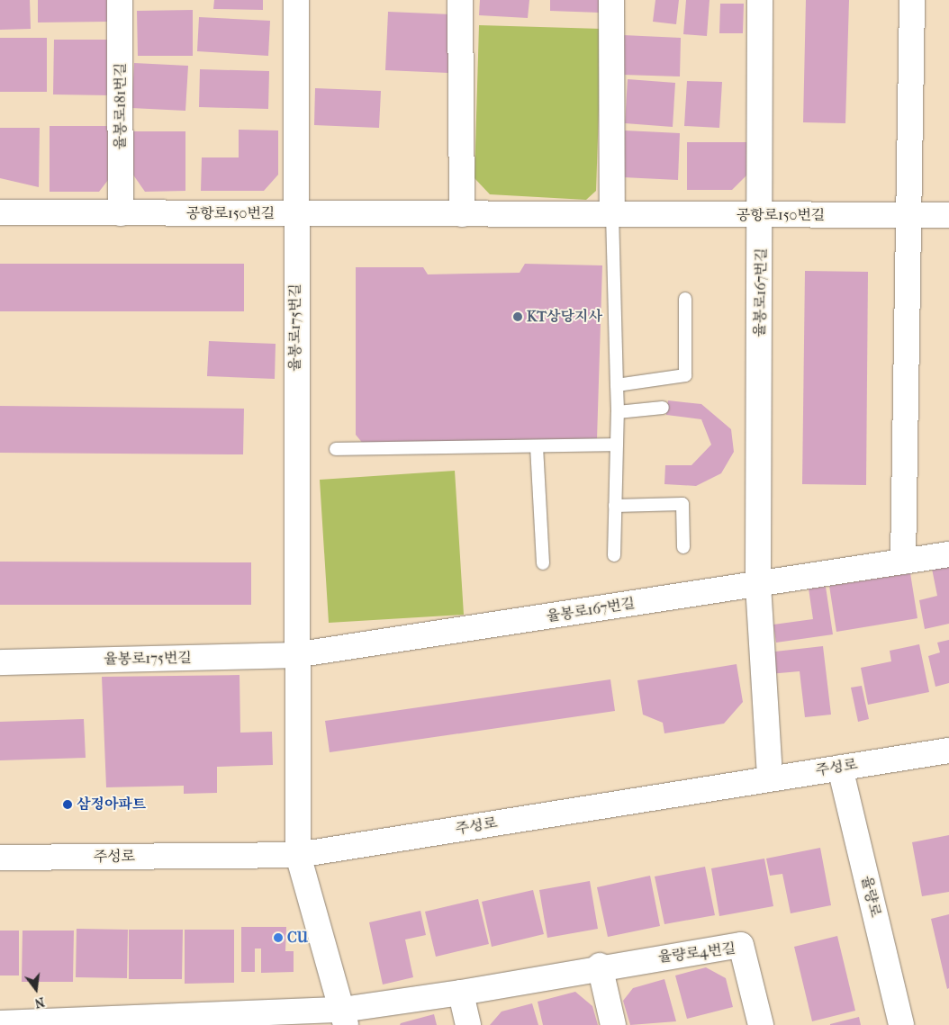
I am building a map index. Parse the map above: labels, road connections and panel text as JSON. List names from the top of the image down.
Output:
{
  "streets": {
    "street": [
      "율봉로181번길",
      "공항로150번길",
      "율봉로167번길",
      "율봉로175번길",
      "주성로",
      "율량로",
      "율량로4번길"
    ]
  },
  "crossings": [
    ["율봉로181번길", "공항로150번길"],
    ["공항로150번길", "율봉로167번길"],
    ["공항로150번길", "율봉로175번길"],
    ["율봉로167번길", "율봉로175번길"],
    ["율봉로175번길", "주성로"],
    ["율봉로175번길", "율량로4번길"],
    ["주성로", "율량로"]
  ],
  "places": ["KT상당지사", "삼정아파트", "CU"],
  "north": "bottom"
}
